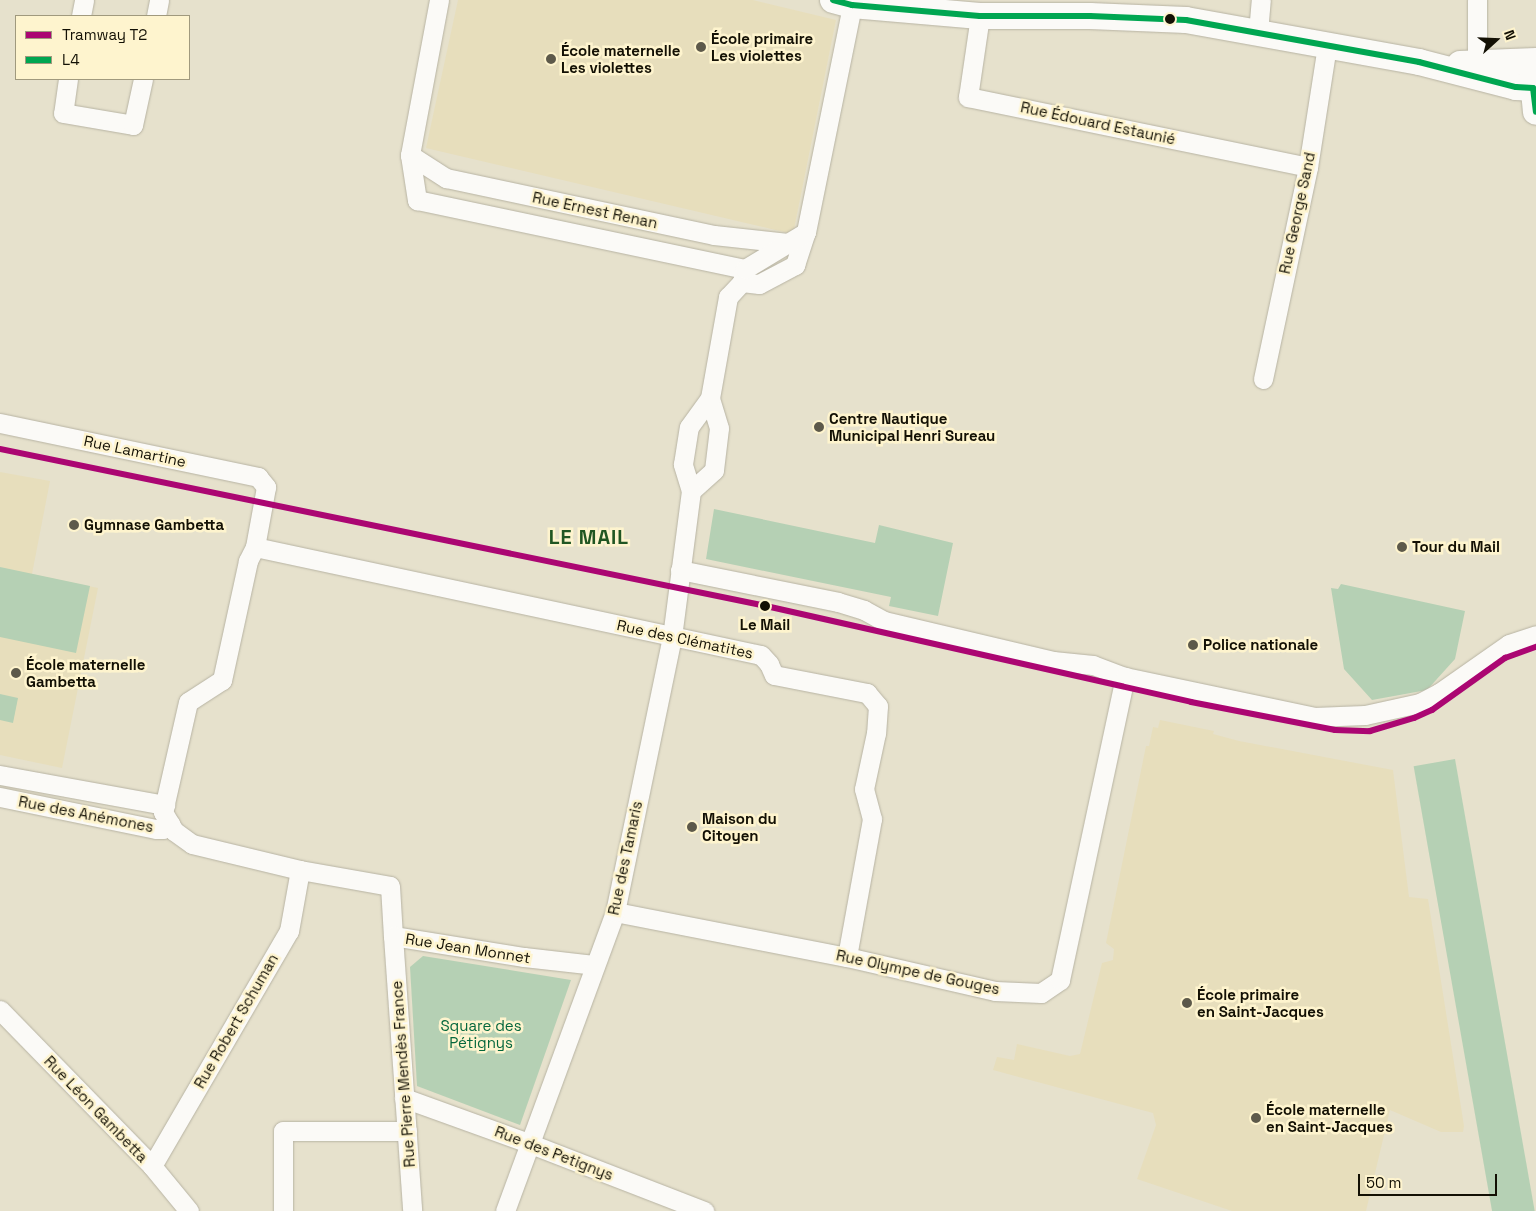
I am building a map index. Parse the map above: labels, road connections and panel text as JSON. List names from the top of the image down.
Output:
{
  "streets": {
    "street": [
      "Rue Édouard Estaunié",
      "Rue Ernest Renan",
      "Rue George Sand",
      "Rue Lamartine",
      "Rue des Clématites",
      "Rue des Anémones",
      "Rue des Tamaris",
      "Rue Jean Monnet",
      "Rue Olympe de Gouges",
      "Rue Robert Schuman",
      "Rue Pierre Mendès France",
      "Rue Léon Gambetta",
      "Rue des Petignys"
    ]
  },
  "crossings": [
    ["Rue Édouard Estaunié", "Rue George Sand"],
    ["Rue Lamartine", "Rue des Clématites"],
    ["Rue des Clématites", "Rue des Tamaris"],
    ["Rue des Clématites", "Rue Olympe de Gouges"],
    ["Rue des Anémones", "Rue Jean Monnet"],
    ["Rue des Anémones", "Rue Robert Schuman"],
    ["Rue des Tamaris", "Rue Jean Monnet"],
    ["Rue des Tamaris", "Rue Olympe de Gouges"],
    ["Rue des Tamaris", "Rue des Petignys"],
    ["Rue Jean Monnet", "Rue Robert Schuman"],
    ["Rue Jean Monnet", "Rue Pierre Mendès France"],
    ["Rue Robert Schuman", "Rue Léon Gambetta"],
    ["Rue Pierre Mendès France", "Rue des Petignys"]
  ],
  "districts": ["LE MAIL"],
  "parks": ["Square des Pétignys"],
  "places": [
    "École primaire Les violettes",
    "École maternelle Les violettes",
    "Centre Nautique Municipal Henri Sureau",
    "Gymnase Gambetta",
    "Tour du Mail",
    "Le Mail",
    "Police nationale",
    "École maternelle Gambetta",
    "Maison du Citoyen",
    "École primaire en Saint-Jacques",
    "École maternelle en Saint-Jacques"
  ],
  "lines": ["transit line L4", "tram line T2"],
  "legend": ["Tramway T2", "L4"],
  "scale_bar": "50 m",
  "north": "right"
}
